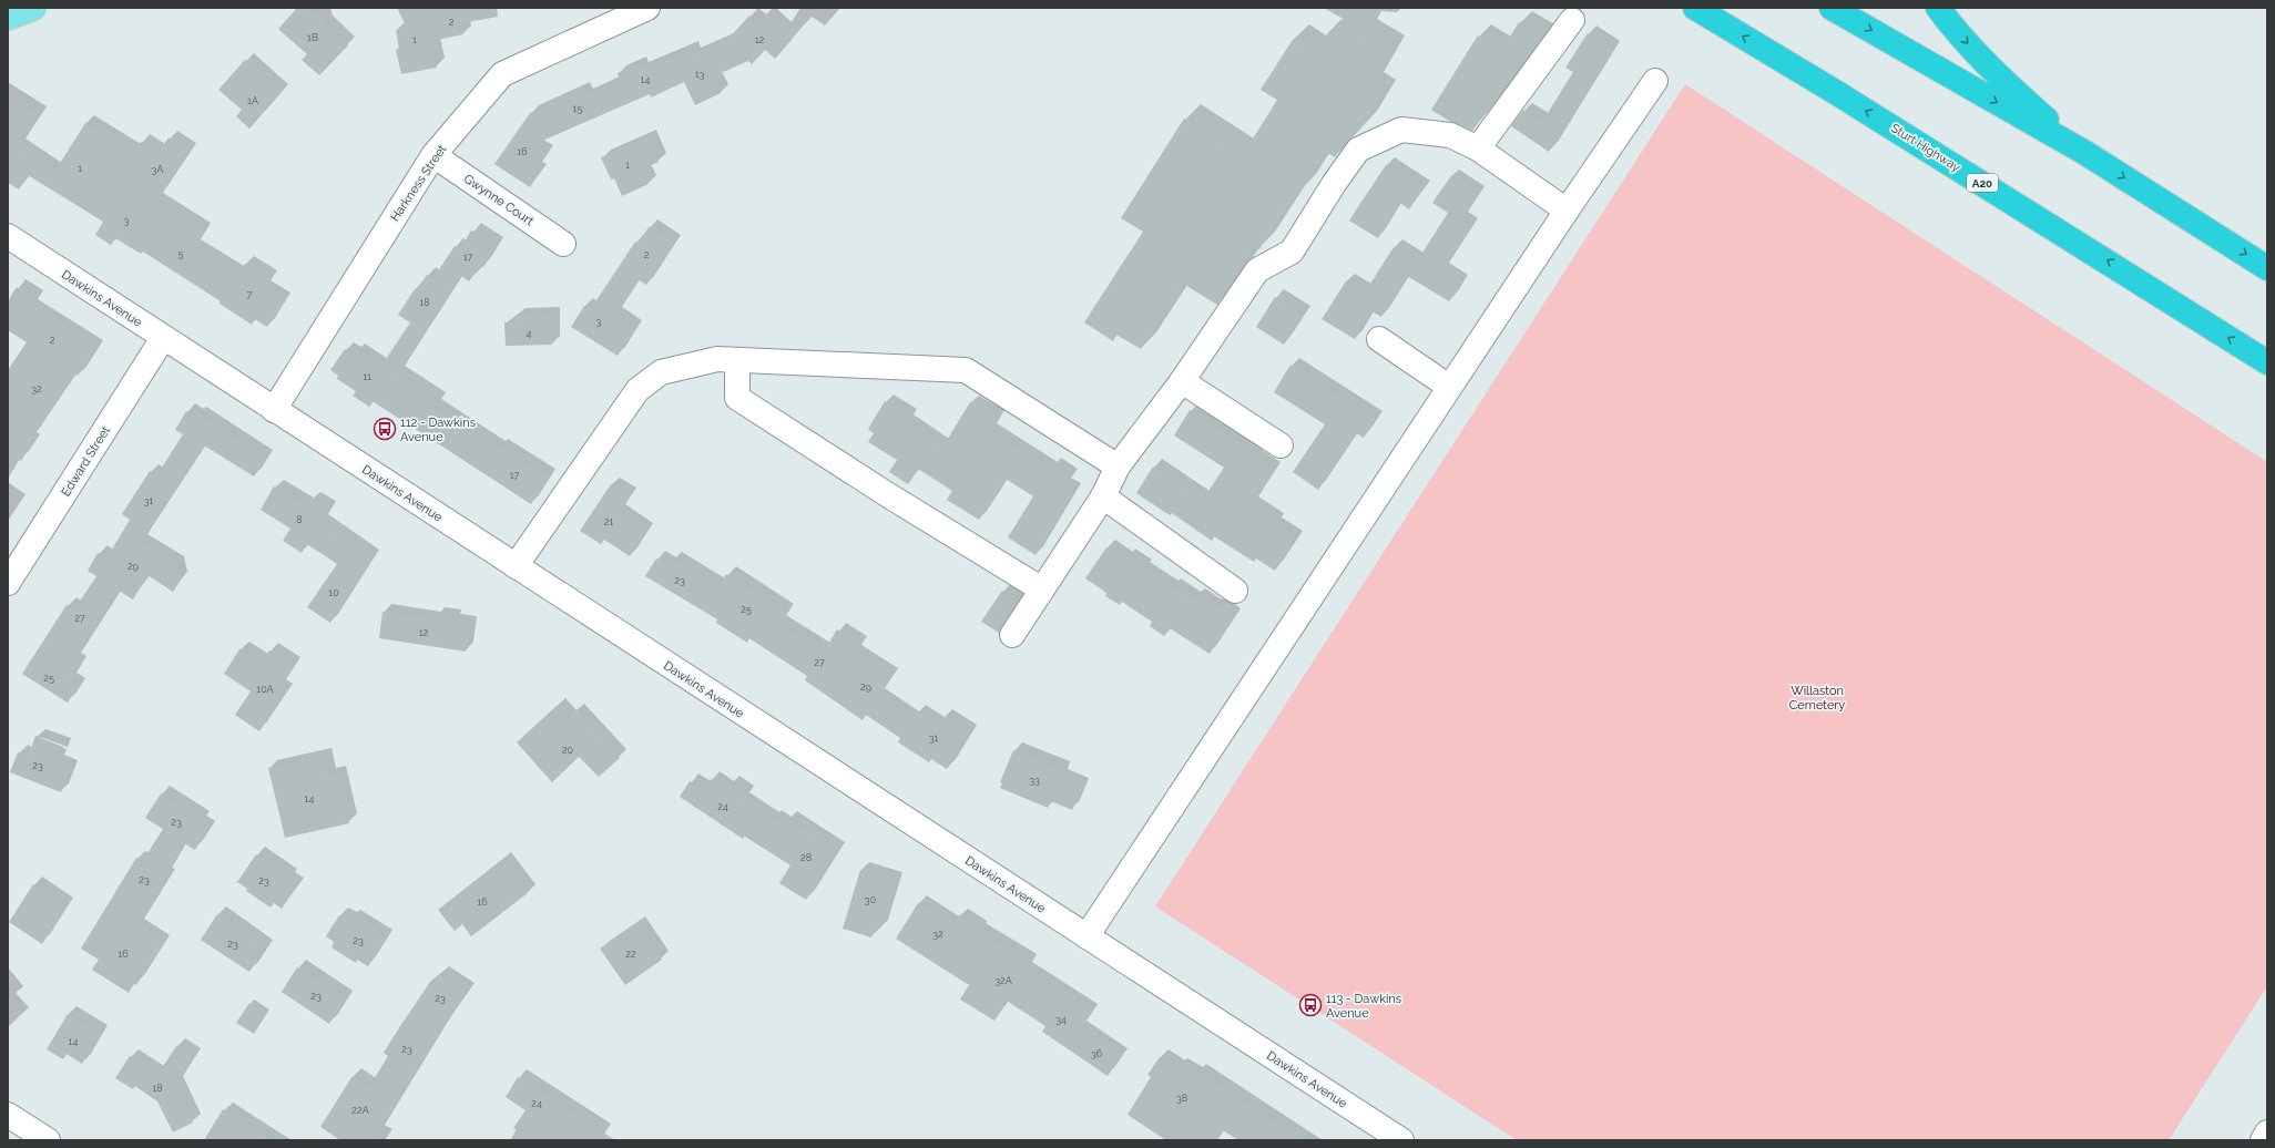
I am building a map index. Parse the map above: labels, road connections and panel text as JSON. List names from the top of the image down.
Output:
{
  "streets": {
    "highway": ["Sturt Highway", "A20"],
    "street": [
      "Harkness Street",
      "Gwynne Court",
      "Dawkins Avenue",
      "Edward Street"
    ]
  },
  "crossings": [
    ["Harkness Street", "Gwynne Court"],
    ["Harkness Street", "Dawkins Avenue"],
    ["Dawkins Avenue", "Edward Street"]
  ],
  "parks": ["Willaston Cemetery"],
  "places": {
    "bus stop": ["112 - Dawkins Avenue", "113 - Dawkins Avenue"]
  },
  "house_numbers": [
    "2",
    "1B",
    "1",
    "12",
    "13",
    "14",
    "1A",
    "15",
    "16",
    "1",
    "1",
    "3A",
    "3",
    "5",
    "2",
    "17",
    "7",
    "18",
    "3",
    "4",
    "2",
    "11",
    "32",
    "17",
    "31",
    "8",
    "21",
    "29",
    "23",
    "10",
    "25",
    "27",
    "12",
    "27",
    "25",
    "29",
    "10A",
    "31",
    "20",
    "23",
    "33",
    "14",
    "24",
    "23",
    "28",
    "23",
    "23",
    "30",
    "16",
    "32",
    "23",
    "23",
    "16",
    "22",
    "32A",
    "23",
    "23",
    "34",
    "14",
    "23",
    "36",
    "18",
    "38",
    "24",
    "22A"
  ]
}
